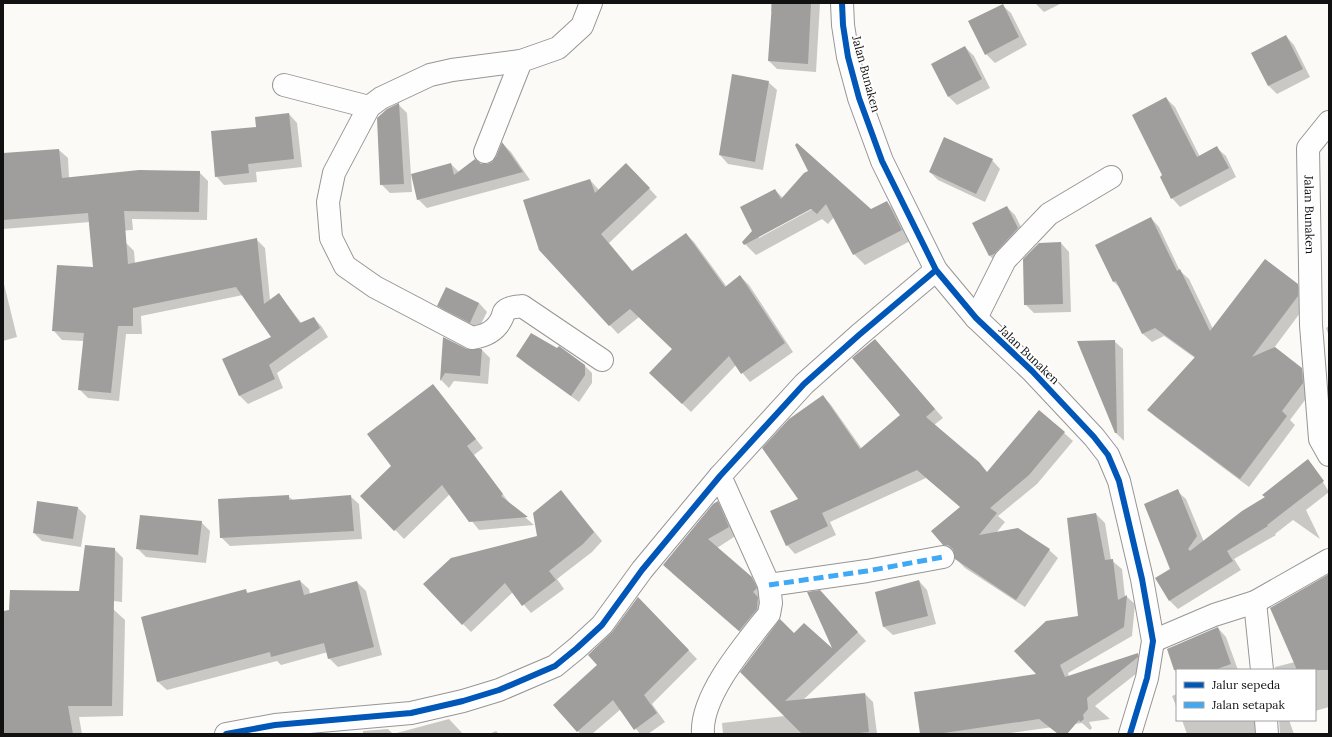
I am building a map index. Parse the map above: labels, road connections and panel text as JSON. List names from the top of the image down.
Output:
{
  "streets": {
    "street": ["Jalan Bunaken"]
  },
  "legend": ["Jalur sepeda", "Jalan setapak"]
}
